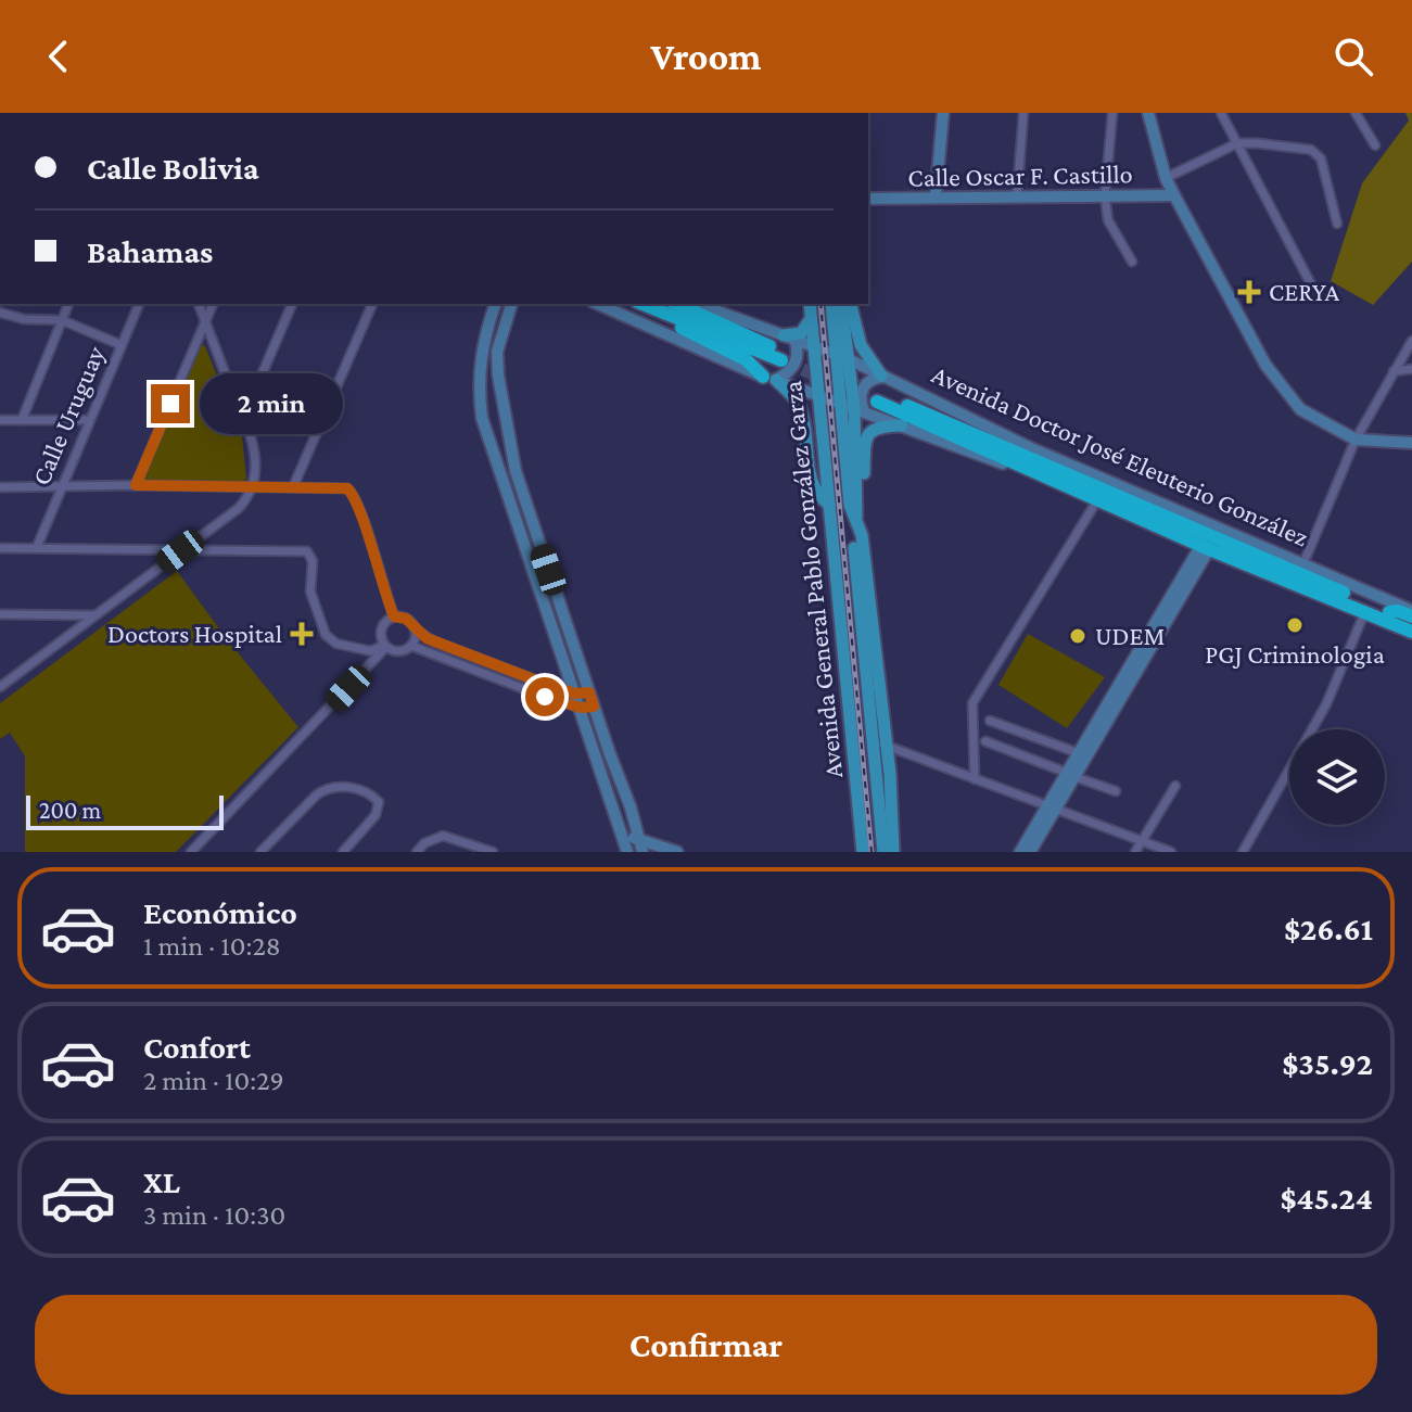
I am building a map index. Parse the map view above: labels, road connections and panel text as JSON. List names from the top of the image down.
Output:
{
  "streets": {
    "highway": ["Avenida Doctor José Eleuterio González"],
    "main road": ["Calle Oscar F. Castillo", "Avenida General Pablo González Garza"],
    "street": ["Calle Uruguay"]
  },
  "crossings": [
    ["Avenida Doctor José Eleuterio González", "Avenida General Pablo González Garza"]
  ],
  "places": {
    "health": ["CERYA", "Doctors Hospital"],
    "other": ["PGJ Criminologia", "UDEM"]
  },
  "scale_bar": "200 m",
  "page": {
    "header": "Vroom",
    "banner": ["Calle Bolivia", "Bahamas"],
    "bubble": "2 min",
    "scale": "200 m",
    "list": [
      {
        "name": "Económico",
        "note": "1 min · 10:28",
        "value": "$26.61"
      },
      {
        "name": "Confort",
        "note": "2 min · 10:29",
        "value": "$35.92"
      },
      {
        "name": "XL",
        "note": "3 min · 10:30",
        "value": "$45.24"
      }
    ],
    "buttons": "Confirmar"
  }
}
